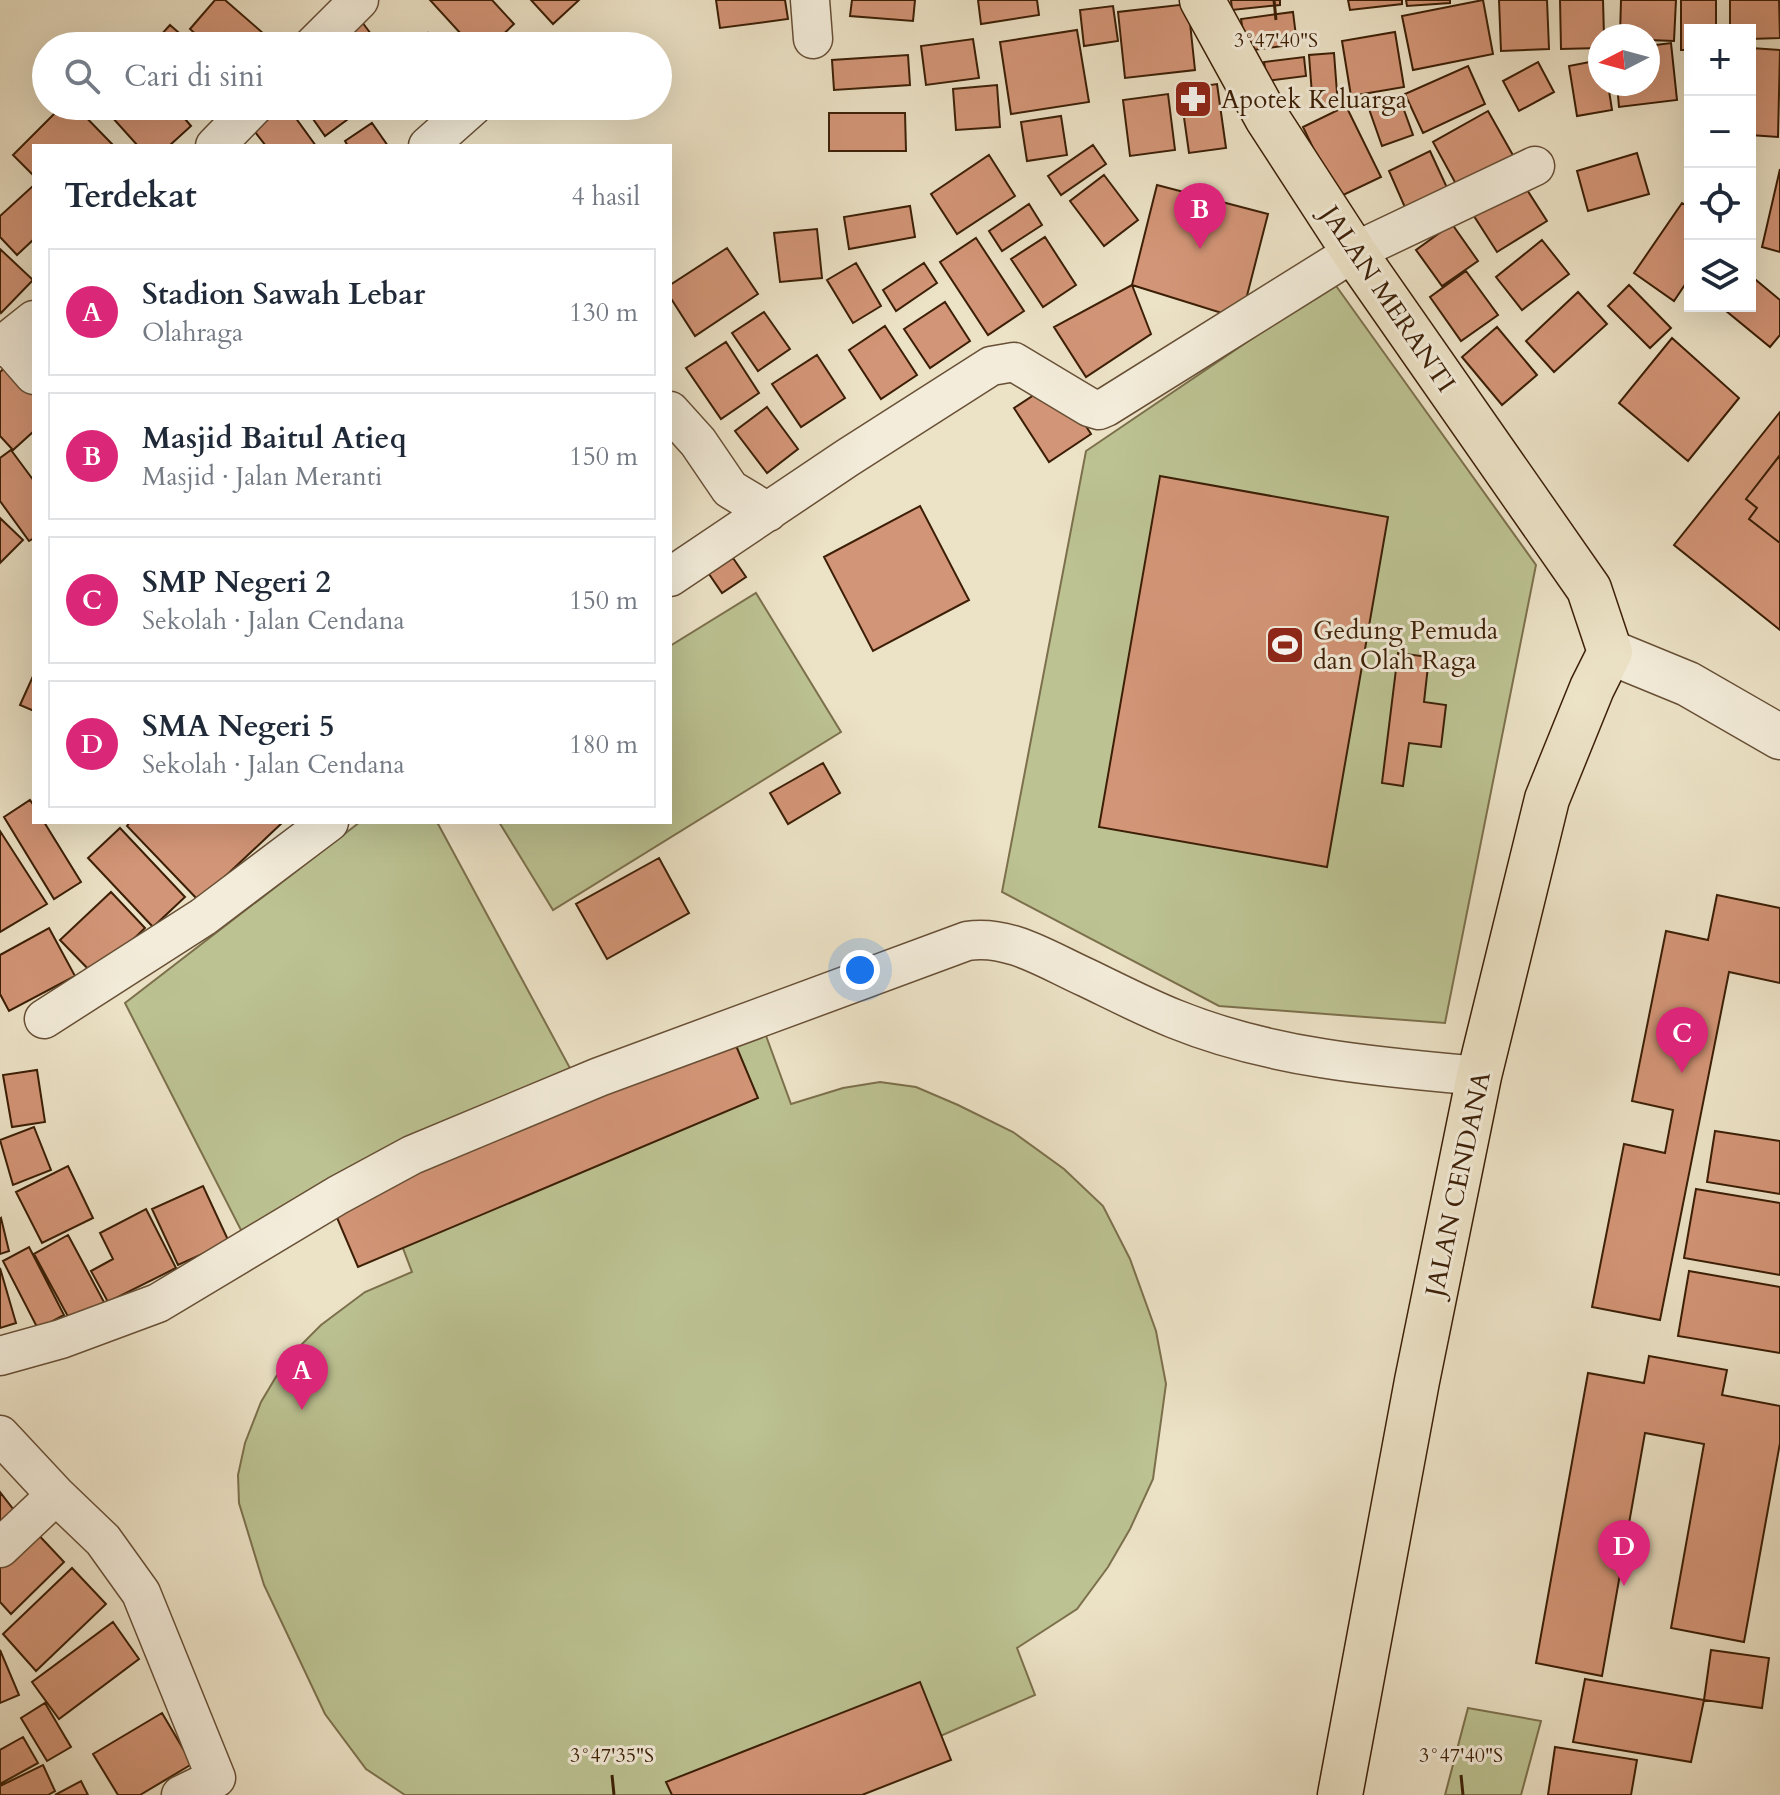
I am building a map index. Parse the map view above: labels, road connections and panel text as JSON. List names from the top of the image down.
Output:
{
  "streets": {
    "main road": ["JALAN MERANTI", "JALAN CENDANA"]
  },
  "crossings": [
    ["JALAN MERANTI", "JALAN CENDANA"]
  ],
  "places": {
    "pharmacy": ["Apotek Keluarga"],
    "sports": ["Gedung Pemuda dan Olah Raga"]
  },
  "north": "left",
  "page": {
    "map_buttons": ["+", "−"],
    "search": "Cari di sini",
    "heading": ["Terdekat", "4 hasil"],
    "pins": [
      "B",
      "C",
      "A",
      "D"
    ],
    "list": [
      {
        "mark": "A",
        "name": "Stadion Sawah Lebar",
        "note": "Olahraga",
        "value": "130 m"
      },
      {
        "mark": "B",
        "name": "Masjid Baitul Atieq",
        "note": "Masjid · Jalan Meranti",
        "value": "150 m"
      },
      {
        "mark": "C",
        "name": "SMP Negeri 2",
        "note": "Sekolah · Jalan Cendana",
        "value": "150 m"
      },
      {
        "mark": "D",
        "name": "SMA Negeri 5",
        "note": "Sekolah · Jalan Cendana",
        "value": "180 m"
      }
    ]
  },
  "coordinates": ["3°47'40\"S", "3°47'35\"S"]
}
